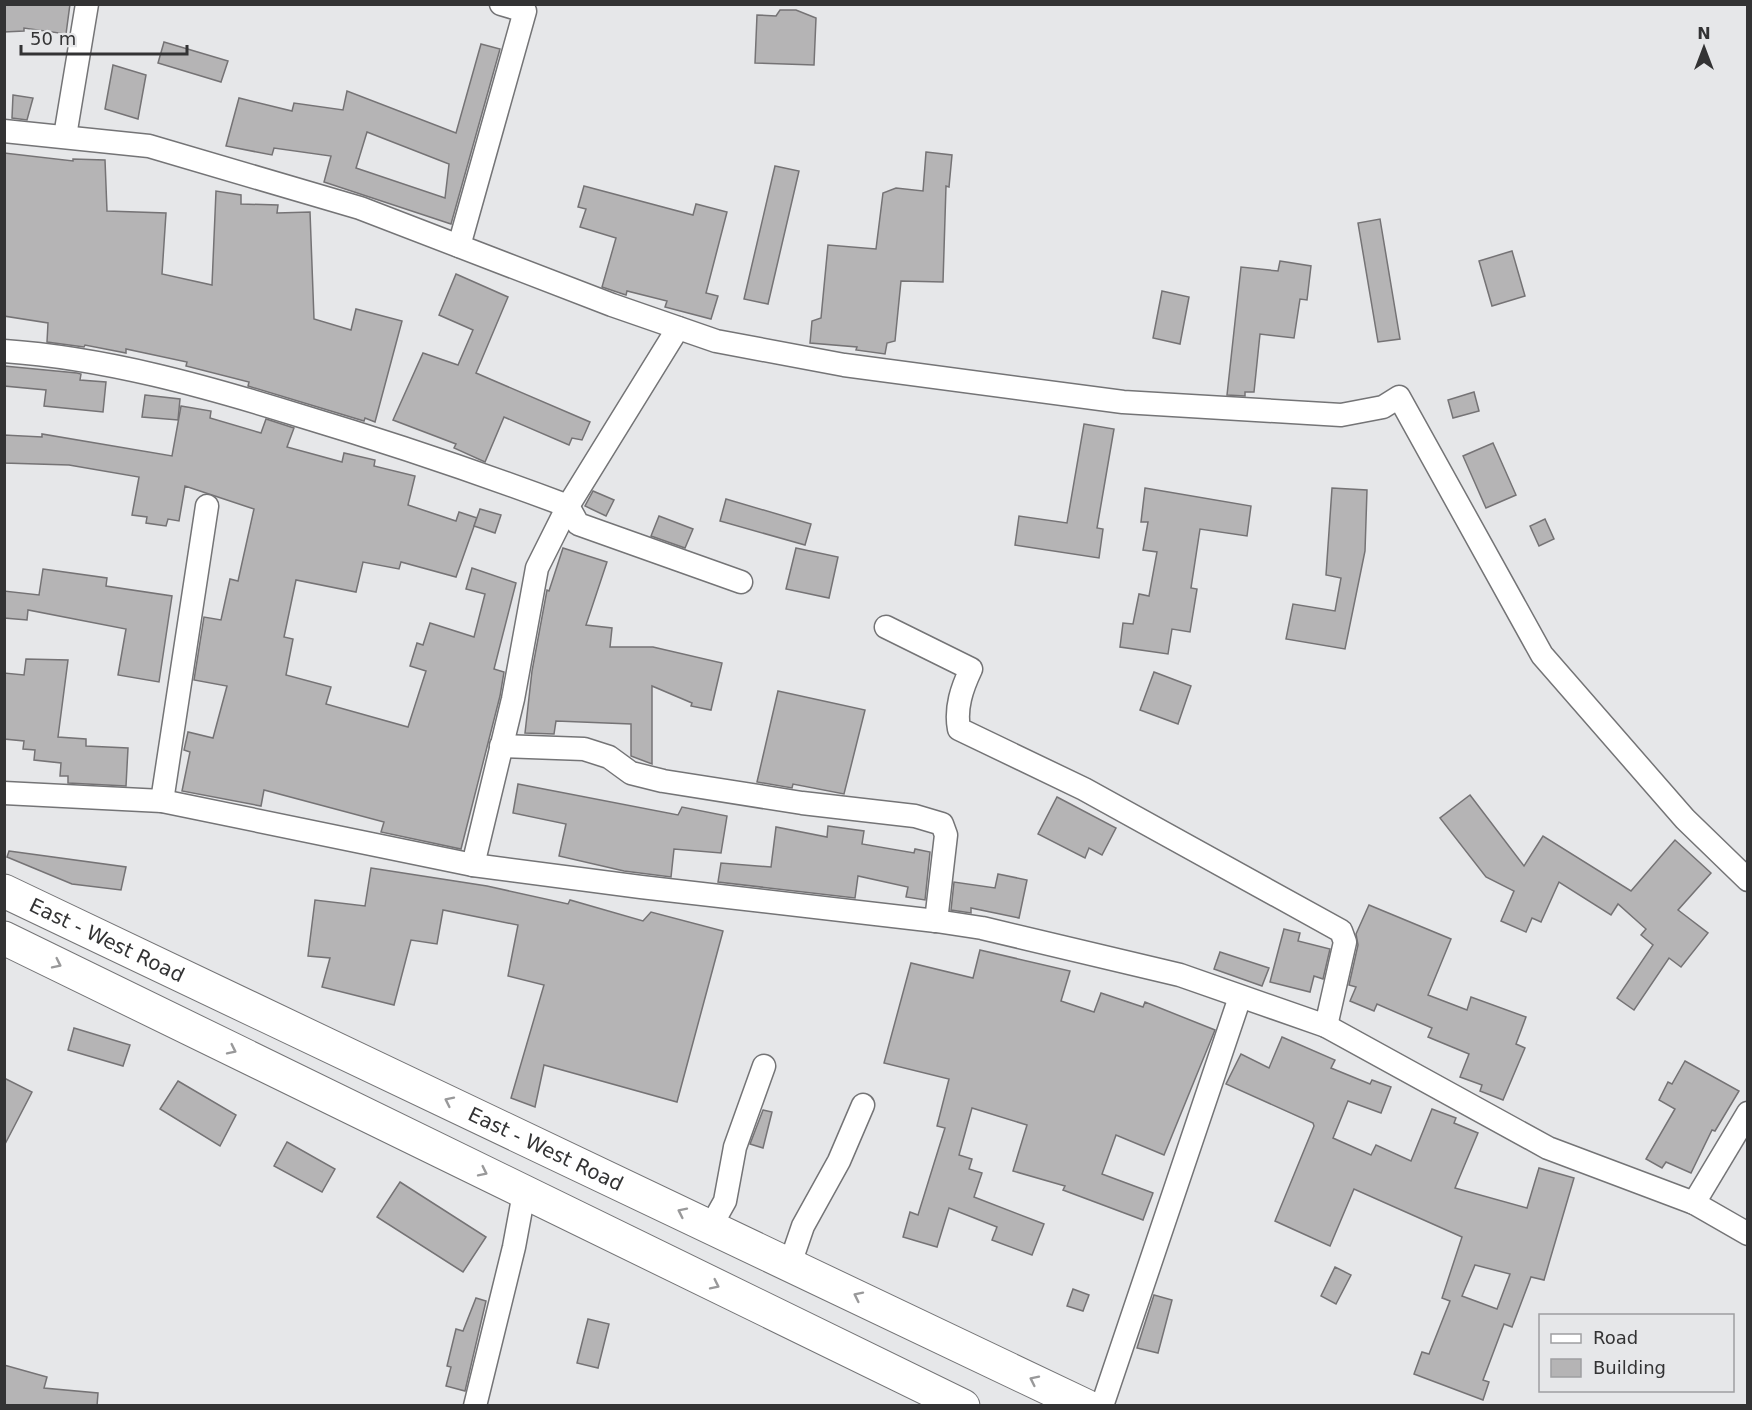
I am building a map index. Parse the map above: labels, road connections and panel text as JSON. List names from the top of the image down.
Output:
{
  "streets": {
    "main road": ["East - West Road"]
  },
  "legend": ["Road", "Building"],
  "scale_bar": "50 m",
  "north": "top"
}
